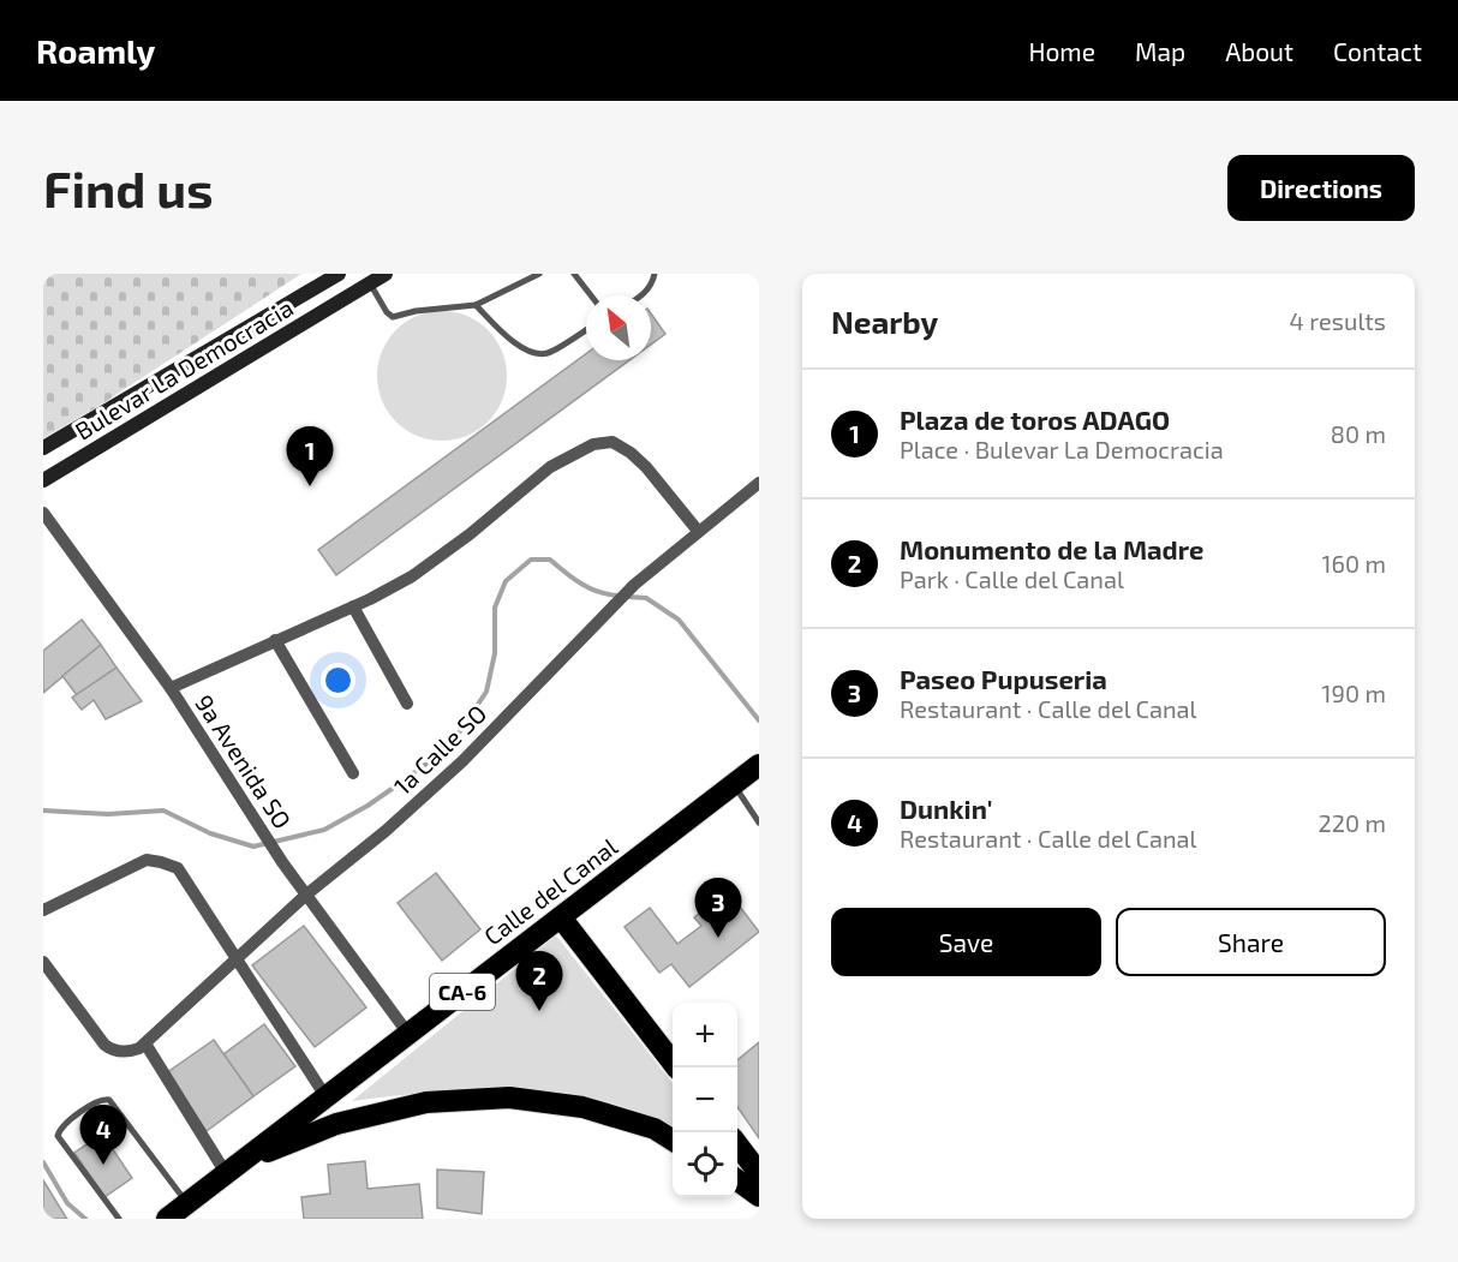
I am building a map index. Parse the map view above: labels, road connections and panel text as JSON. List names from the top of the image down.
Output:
{
  "streets": {
    "highway": ["Calle del Canal", "CA-6"],
    "main road": ["Bulevar La Democracia"],
    "street": ["1a Calle SO", "9a Avenida SO"]
  },
  "crossings": [
    ["1a Calle SO", "9a Avenida SO"],
    ["9a Avenida SO", "Calle del Canal"]
  ],
  "north": "top left",
  "page": {
    "header": "Roamly",
    "nav": [
      "Home",
      "Map",
      "About",
      "Contact"
    ],
    "buttons": [
      "Directions",
      ["Save", "Share"]
    ],
    "title": "Find us",
    "heading": ["Nearby", "4 results"],
    "list": [
      {
        "mark": "1",
        "name": "Plaza de toros ADAGO",
        "note": "Place · Bulevar La Democracia",
        "value": "80 m"
      },
      {
        "mark": "2",
        "name": "Monumento de la Madre",
        "note": "Park · Calle del Canal",
        "value": "160 m"
      },
      {
        "mark": "3",
        "name": "Paseo Pupuseria",
        "note": "Restaurant · Calle del Canal",
        "value": "190 m"
      },
      {
        "mark": "4",
        "name": "Dunkin'",
        "note": "Restaurant · Calle del Canal",
        "value": "220 m"
      }
    ],
    "pins": [
      "1",
      "3",
      "2",
      "4"
    ],
    "map_buttons": ["+", "−"]
  }
}
